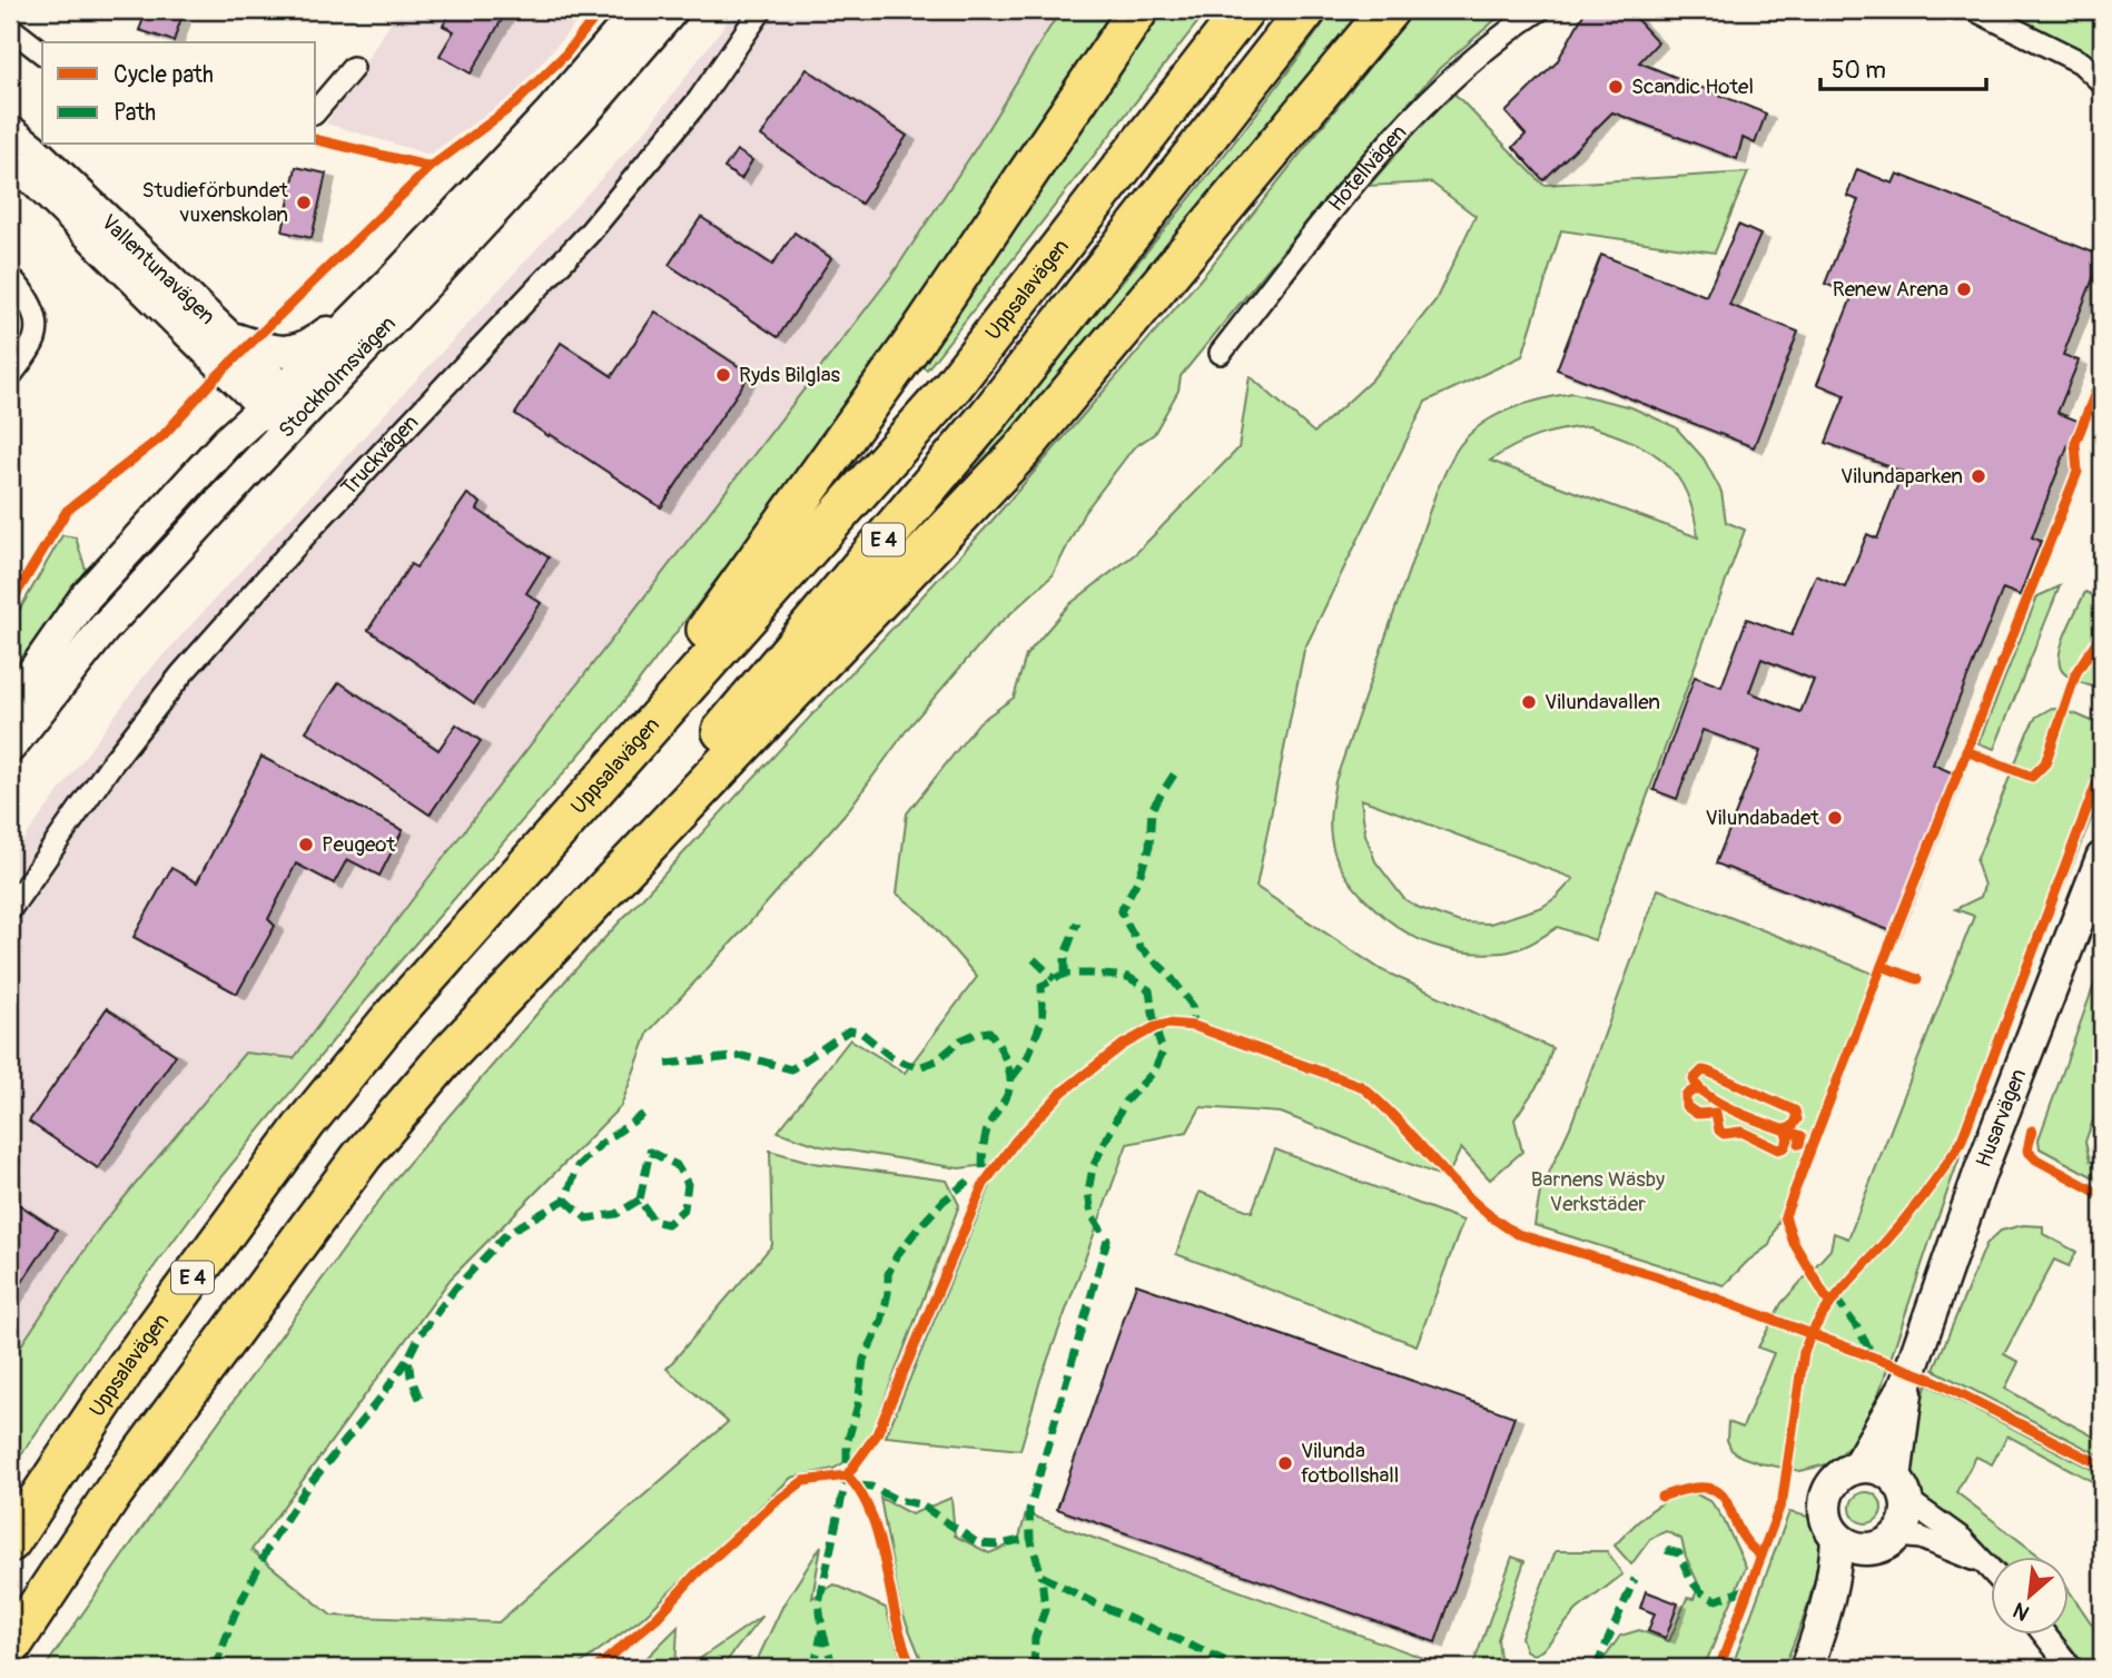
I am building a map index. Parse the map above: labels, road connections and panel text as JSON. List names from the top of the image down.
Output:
{
  "streets": {
    "highway": ["Uppsalavägen", "E 4"],
    "street": [
      "Hotellvägen",
      "Vallentunavägen",
      "Stockholmsvägen",
      "Truckvägen",
      "Husarvägen"
    ]
  },
  "crossings": [
    ["Vallentunavägen", "Stockholmsvägen"]
  ],
  "parks": ["Barnens Wäsby Verkstäder"],
  "places": [
    "Scandic Hotel",
    "Studieförbundet vuxenskolan",
    "Renew Arena",
    "Ryds Bilglas",
    "Vilundaparken",
    "Vilundavallen",
    "Vilundabadet",
    "Peugeot",
    "Vilunda fotbollshall"
  ],
  "legend": ["Cycle path", "Path"],
  "scale_bar": "50 m",
  "north": "bottom left"
}
